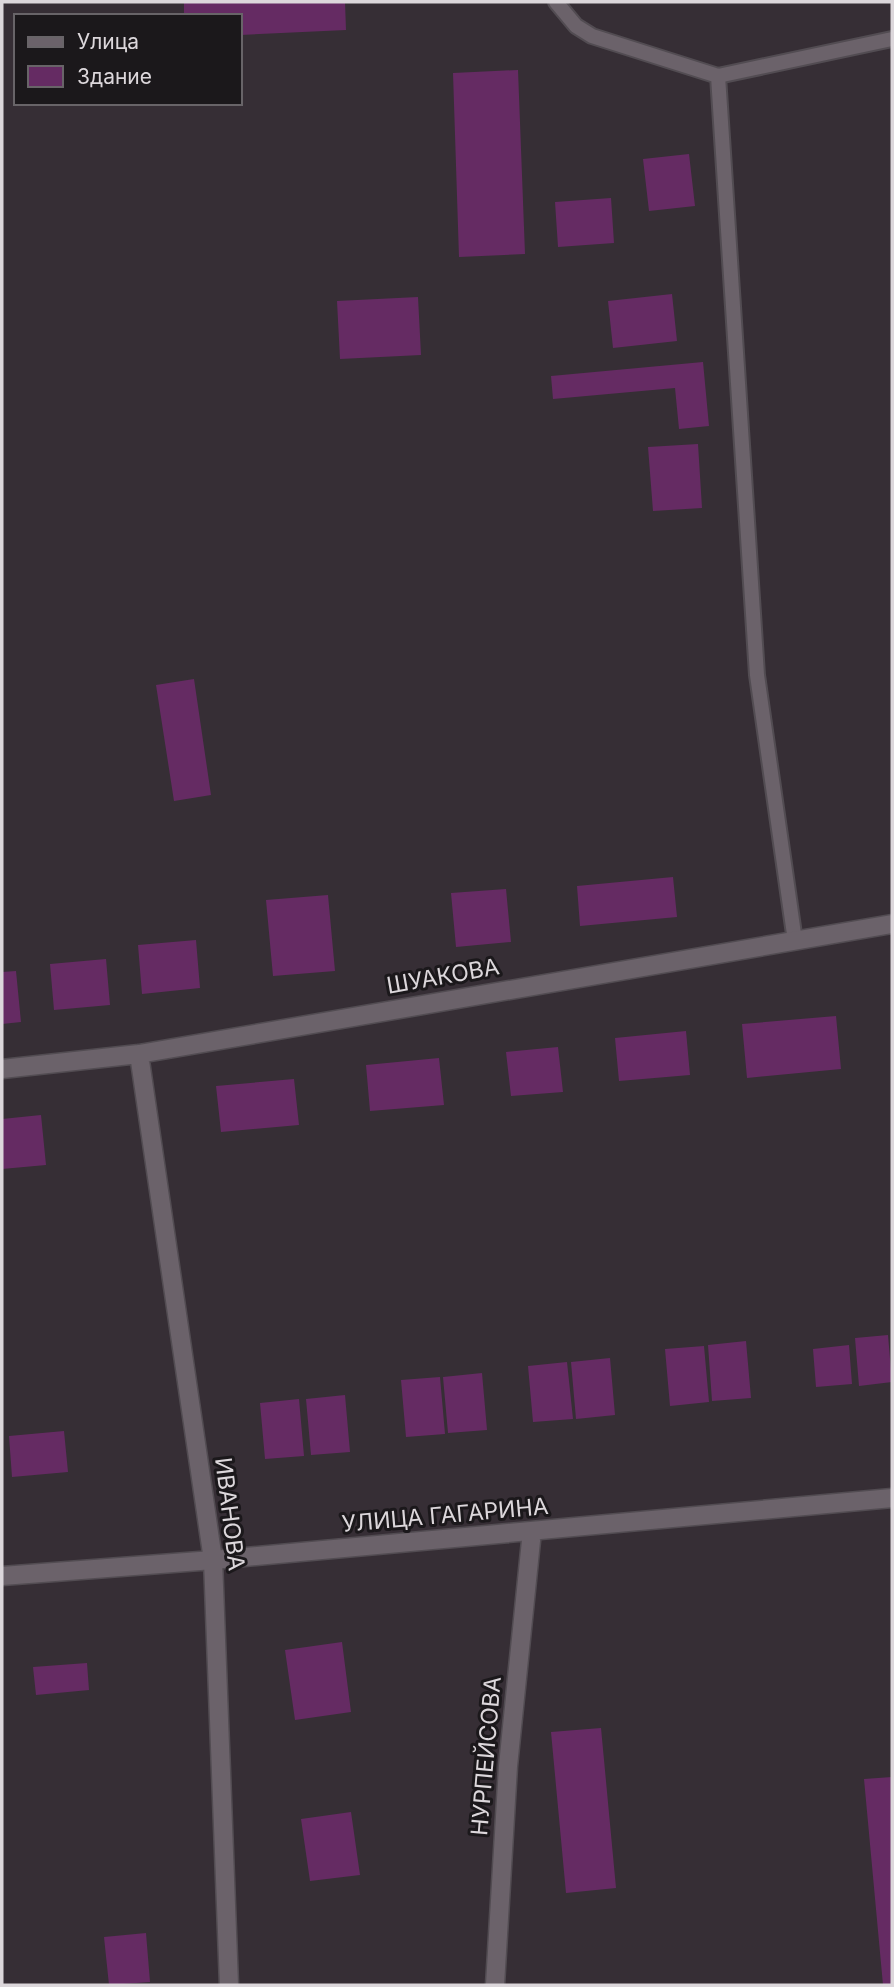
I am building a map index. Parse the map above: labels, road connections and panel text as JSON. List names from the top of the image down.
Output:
{
  "streets": {
    "street": [
      "ШУАКОВА",
      "ИВАНОВА",
      "УЛИЦА ГАГАРИНА",
      "НУРПЕЙСОВА"
    ]
  },
  "crossings": [
    ["ШУАКОВА", "ИВАНОВА"],
    ["ИВАНОВА", "УЛИЦА ГАГАРИНА"],
    ["УЛИЦА ГАГАРИНА", "НУРПЕЙСОВА"]
  ],
  "legend": ["Улица", "Здание"]
}
